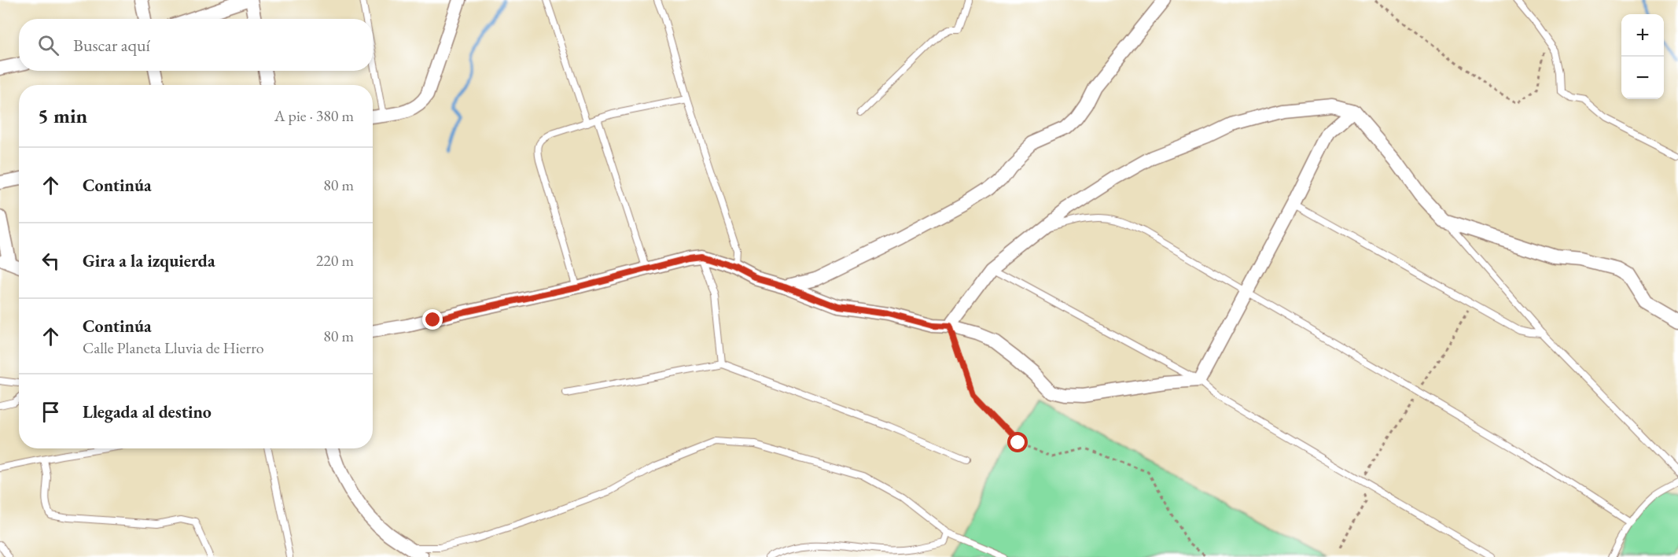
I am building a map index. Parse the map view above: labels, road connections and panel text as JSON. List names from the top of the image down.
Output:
{
  "page": {
    "map_buttons": ["+", "−"],
    "search": "Buscar aquí",
    "heading": ["5 min", "A pie · 380 m"],
    "list": [
      ["Continúa", "80 m"],
      ["Gira a la izquierda", "220 m"],
      ["Continúa", "Calle Planeta Lluvia de Hierro", "80 m"],
      "Llegada al destino"
    ]
  }
}
